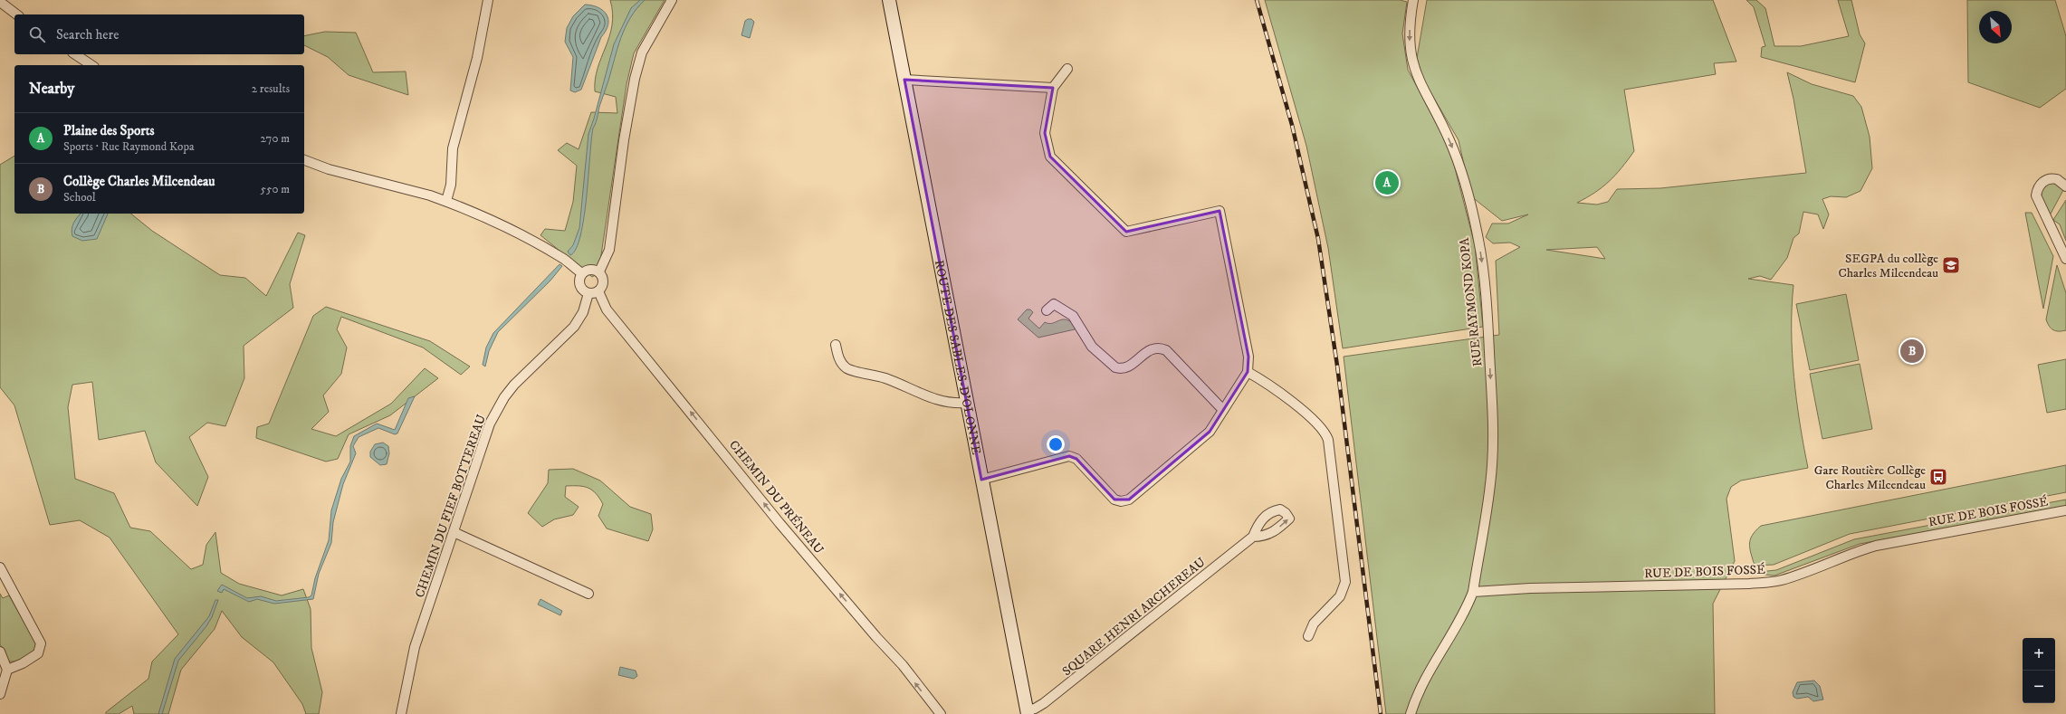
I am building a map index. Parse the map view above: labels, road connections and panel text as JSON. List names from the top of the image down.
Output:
{
  "streets": {
    "main road": ["ROUTE DES SABLES-D'OLONNE"],
    "street": [
      "RUE RAYMOND KOPA",
      "CHEMIN DU PRÉNEAU",
      "CHEMIN DU FIEF BOTTEREAU",
      "RUE DE BOIS FOSSÉ",
      "SQUARE HENRI ARCHEREAU"
    ]
  },
  "crossings": [
    ["RUE RAYMOND KOPA", "RUE DE BOIS FOSSÉ"],
    ["ROUTE DES SABLES-D'OLONNE", "SQUARE HENRI ARCHEREAU"],
    ["CHEMIN DU PRÉNEAU", "CHEMIN DU FIEF BOTTEREAU"]
  ],
  "one_way": ["RUE RAYMOND KOPA", "CHEMIN DU PRÉNEAU"],
  "places": {
    "school or university": ["SEGPA du collège Charles Milcendeau"],
    "bus stop": ["Gare Routière Collège Charles Milcendeau"]
  },
  "north": "bottom right",
  "page": {
    "search": "Search here",
    "heading": ["Nearby", "2 results"],
    "list": [
      {
        "mark": "A",
        "name": "Plaine des Sports",
        "note": "Sports · Rue Raymond Kopa",
        "value": "270 m"
      },
      {
        "mark": "B",
        "name": "Collège Charles Milcendeau",
        "note": "School",
        "value": "550 m"
      }
    ],
    "pins": ["A", "B"],
    "map_buttons": ["+", "−"]
  }
}
